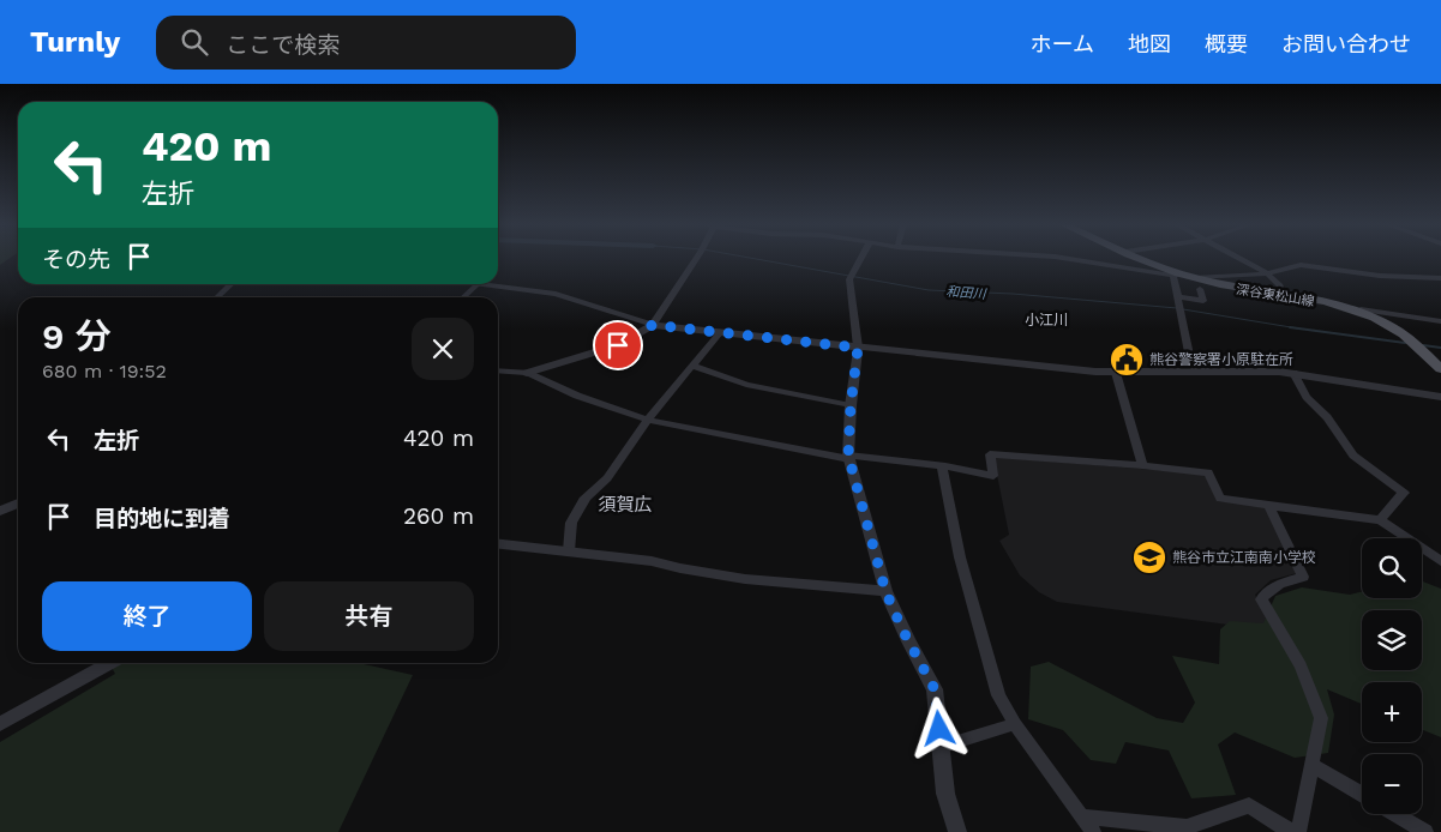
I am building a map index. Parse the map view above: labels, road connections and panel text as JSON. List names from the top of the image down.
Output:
{
  "streets": {
    "main road": ["深谷東松山線"]
  },
  "districts": ["小江川", "須賀広"],
  "water": ["和田川"],
  "places": {
    "public building": ["熊谷警察署小原駐在所"],
    "school or university": ["熊谷市立江南南小学校"]
  },
  "page": {
    "header": "Turnly",
    "search": "ここで検索",
    "nav": [
      "ホーム",
      "地図",
      "概要",
      "お問い合わせ"
    ],
    "turn": ["420 m", "左折"],
    "then": "その先",
    "heading": ["9 分", "680 m · 19:52"],
    "list": [
      {
        "name": "左折",
        "value": "420 m"
      },
      {
        "name": "目的地に到着",
        "value": "260 m"
      }
    ],
    "map_buttons": ["+", "−"],
    "buttons": ["終了", "共有"]
  }
}
